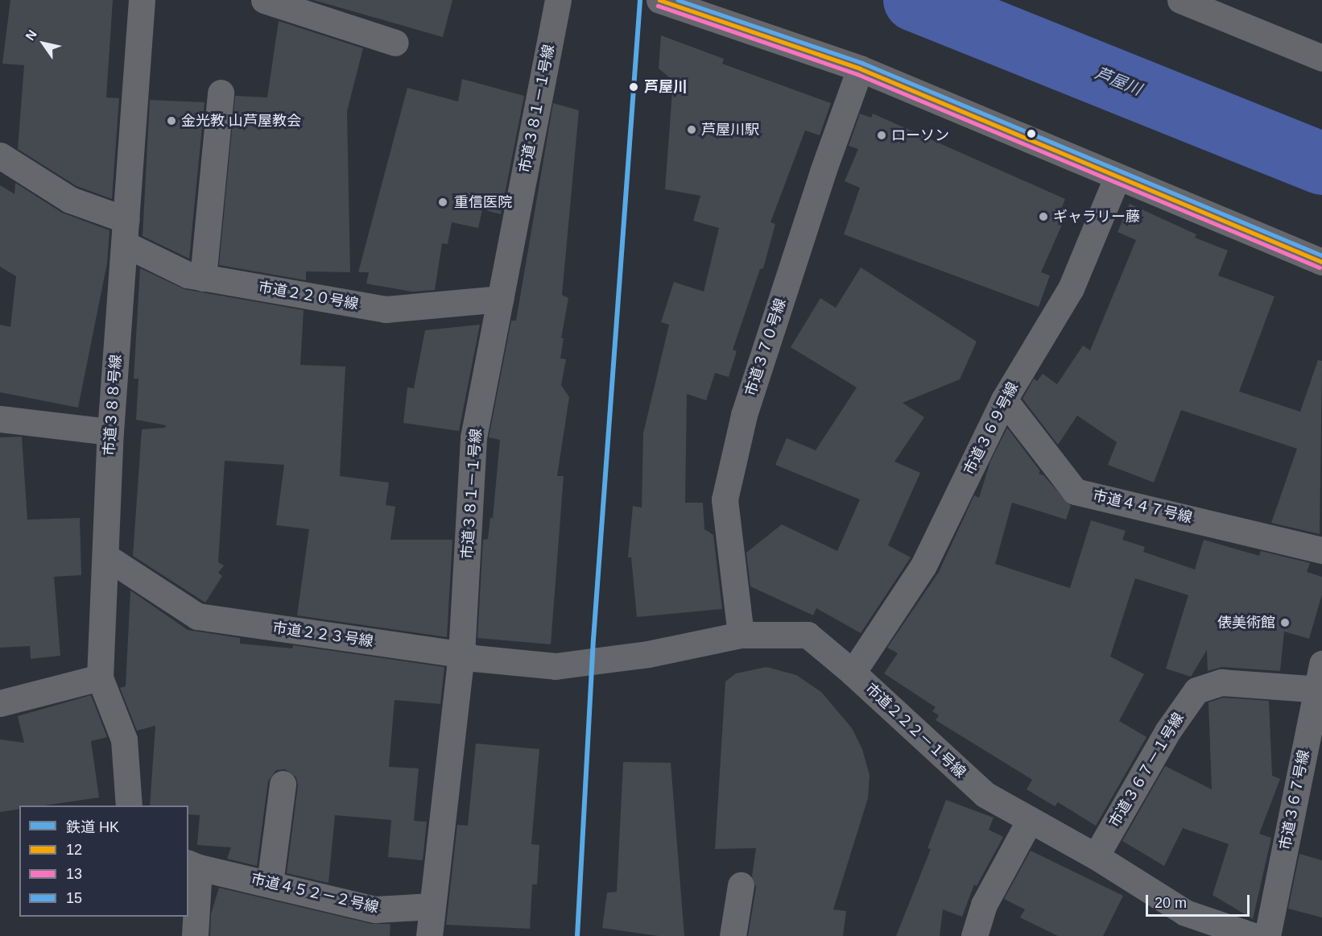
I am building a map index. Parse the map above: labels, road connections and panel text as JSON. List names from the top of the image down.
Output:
{
  "streets": {
    "street": [
      "市道３８１－１号線",
      "市道２２０号線",
      "市道３７０号線",
      "市道３８８号線",
      "市道３６９号線",
      "市道４４７号線",
      "市道２２３号線",
      "市道２２２－１号線",
      "市道３６７－１号線",
      "市道３６７号線",
      "市道４５２－２号線"
    ]
  },
  "crossings": [
    ["市道３８１－１号線", "市道２２０号線"],
    ["市道３８１－１号線", "市道２２３号線"],
    ["市道３８１－１号線", "市道４５２－２号線"],
    ["市道２２０号線", "市道３８８号線"],
    ["市道３７０号線", "市道２２２－１号線"],
    ["市道３８８号線", "市道２２３号線"],
    ["市道３６９号線", "市道４４７号線"],
    ["市道３６９号線", "市道２２２－１号線"],
    ["市道２２３号線", "市道２２２－１号線"],
    ["市道２２２－１号線", "市道３６７－１号線"],
    ["市道３６７－１号線", "市道３６７号線"]
  ],
  "water": ["芦屋川"],
  "places": [
    "芦屋川",
    "金光教 山芦屋教会",
    "芦屋川駅",
    "ローソン",
    "重信医院",
    "ギャラリー藤",
    "俵美術館"
  ],
  "lines": [
    "rail line HK",
    "transit line 12",
    "transit line 15",
    "transit line 13"
  ],
  "legend": [
    "鉄道 HK",
    "12",
    "13",
    "15"
  ],
  "scale_bar": "20 m",
  "north": "top left"
}
